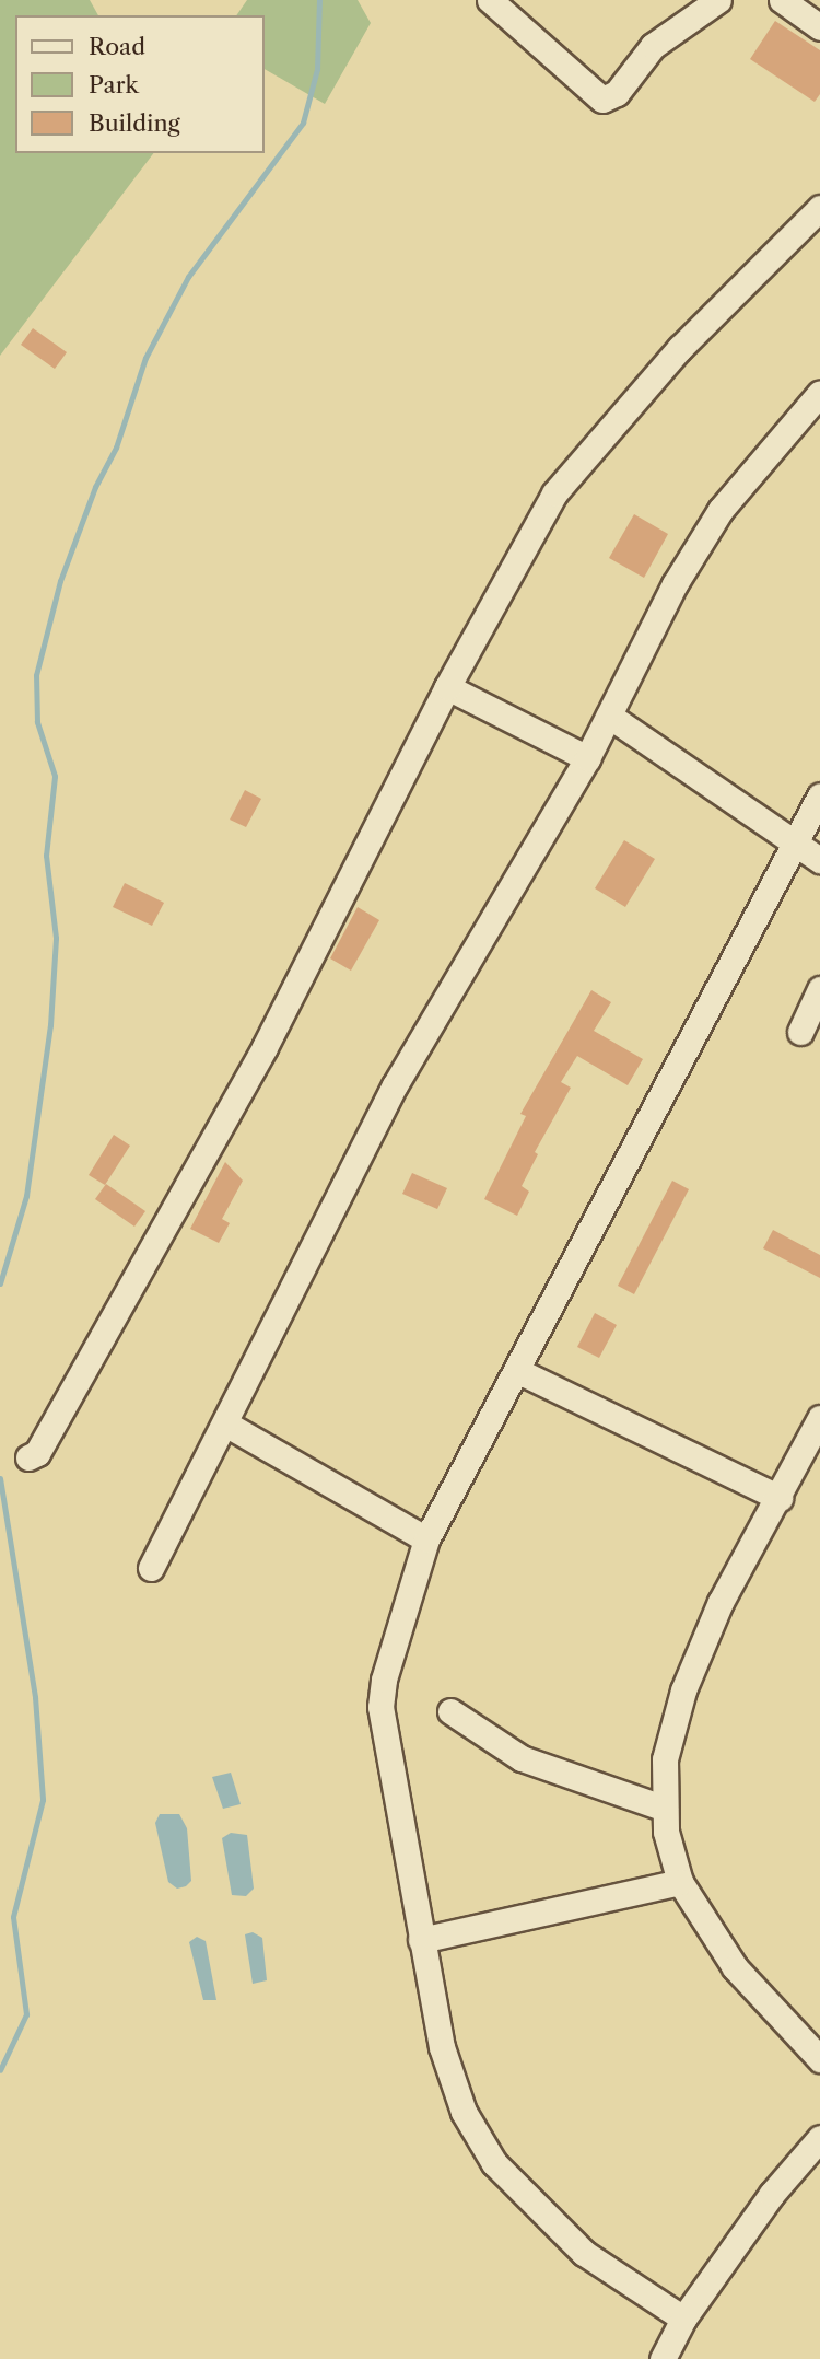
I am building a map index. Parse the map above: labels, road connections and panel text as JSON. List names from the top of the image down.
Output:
{
  "legend": ["Road", "Park", "Building"]
}
